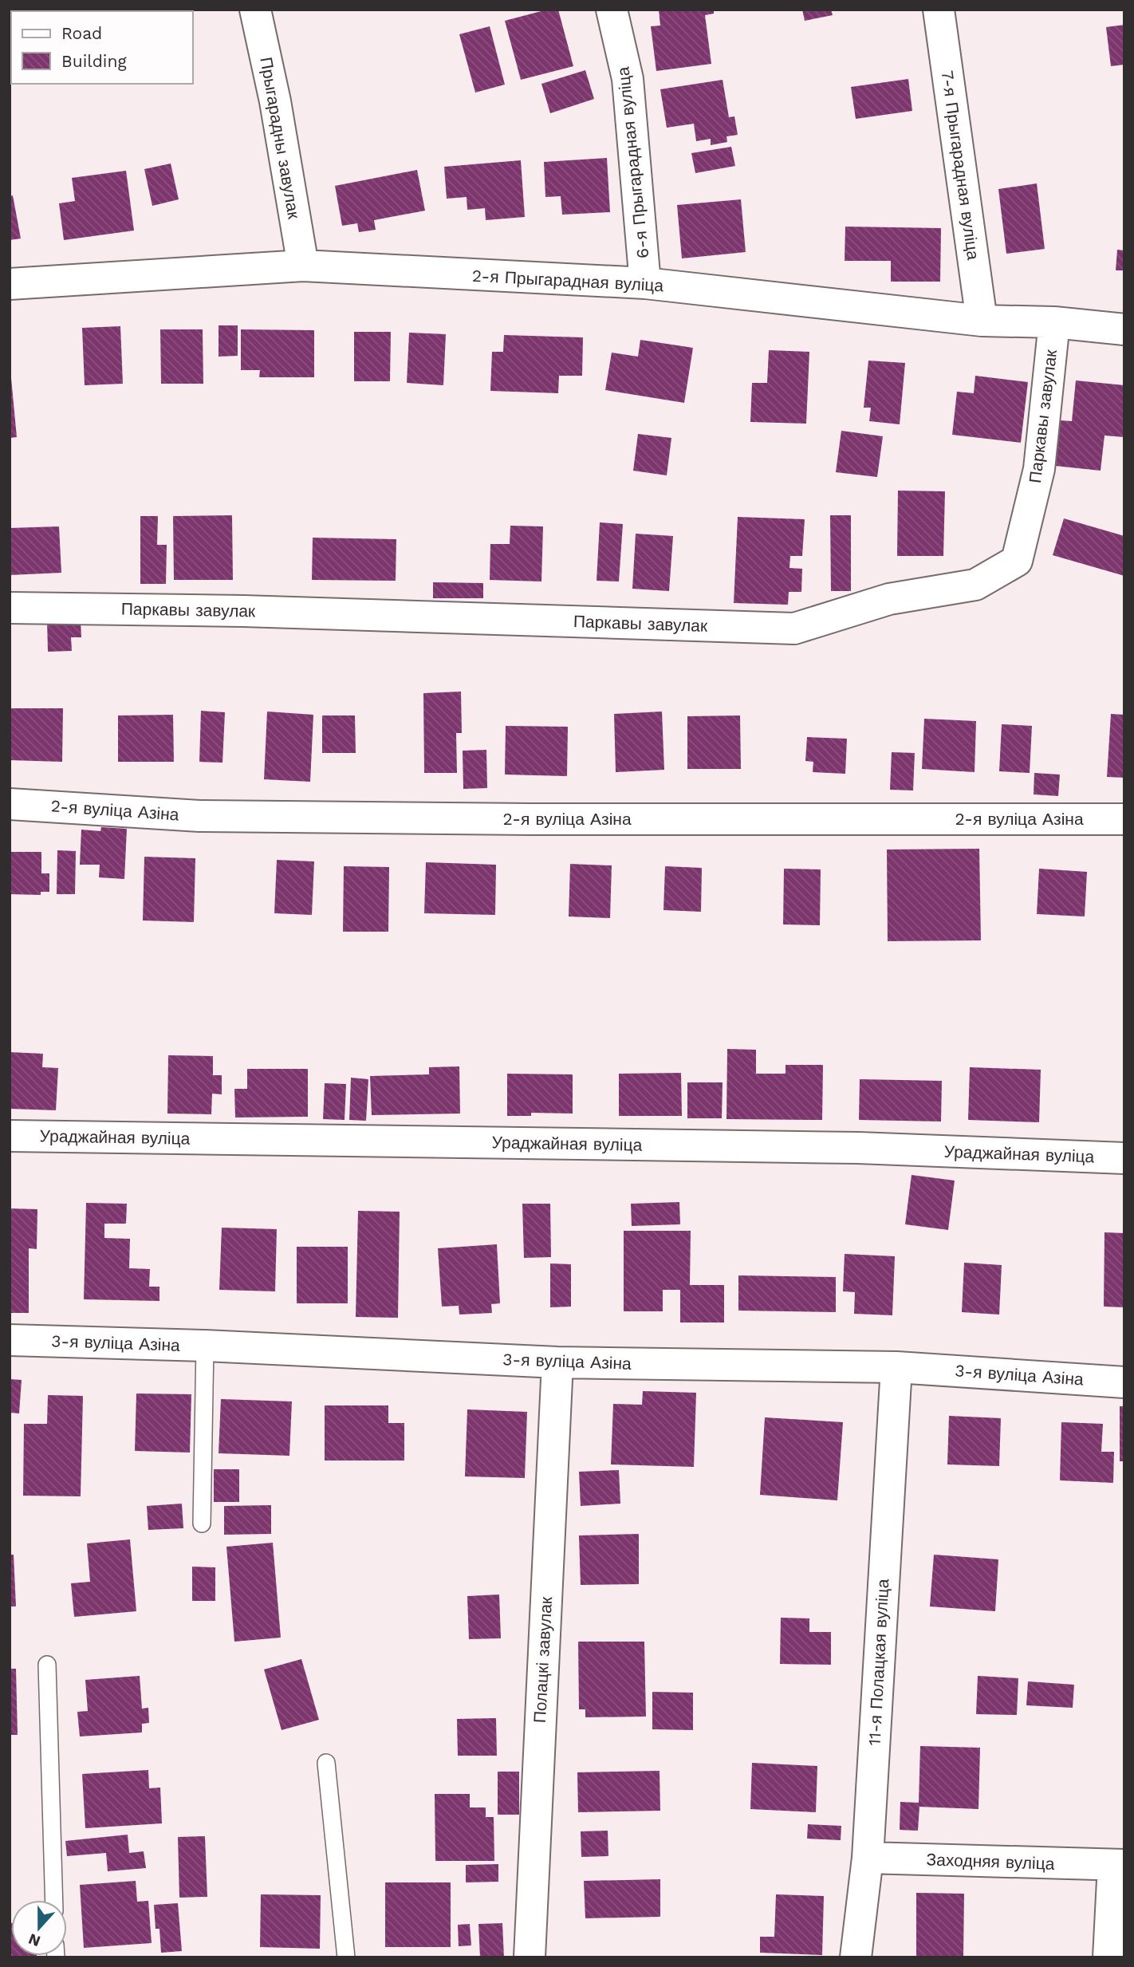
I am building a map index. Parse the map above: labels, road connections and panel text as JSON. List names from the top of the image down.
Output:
{
  "streets": {
    "street": [
      "Прыгарадны завулак",
      "6-я Прыгарадная вуліца",
      "7-я Прыгарадная вуліца",
      "2-я Прыгарадная вуліца",
      "Паркавы завулак",
      "2-я вуліца Азіна",
      "Ураджайная вуліца",
      "3-я вуліца Азіна",
      "Полацкі завулак",
      "11-я Полацкая вуліца",
      "Заходняя вуліца"
    ]
  },
  "crossings": [
    ["Прыгарадны завулак", "2-я Прыгарадная вуліца"],
    ["6-я Прыгарадная вуліца", "2-я Прыгарадная вуліца"],
    ["7-я Прыгарадная вуліца", "2-я Прыгарадная вуліца"],
    ["2-я Прыгарадная вуліца", "Паркавы завулак"],
    ["3-я вуліца Азіна", "Полацкі завулак"],
    ["3-я вуліца Азіна", "11-я Полацкая вуліца"],
    ["11-я Полацкая вуліца", "Заходняя вуліца"]
  ],
  "legend": ["Road", "Building"],
  "north": "bottom"
}
